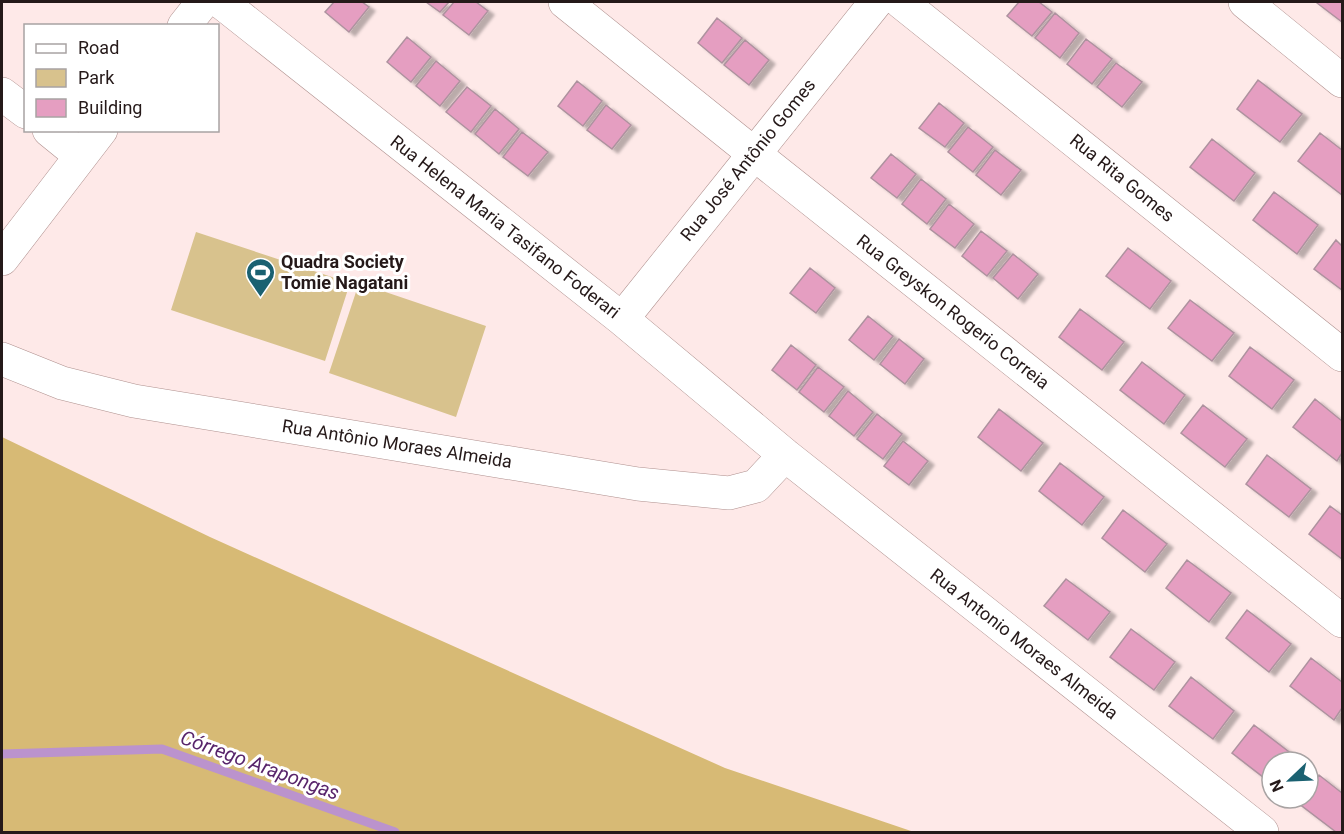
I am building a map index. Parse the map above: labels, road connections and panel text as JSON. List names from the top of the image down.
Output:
{
  "streets": {
    "street": [
      "Rua José Antônio Gomes",
      "Rua Rita Gomes",
      "Rua Helena Maria Tasifano Foderari",
      "Rua Greyskon Rogerio Correia",
      "Rua Antônio Moraes Almeida",
      "Rua Antonio Moraes Almeida"
    ]
  },
  "crossings": [
    ["Rua José Antônio Gomes", "Rua Helena Maria Tasifano Foderari"],
    ["Rua José Antônio Gomes", "Rua Greyskon Rogerio Correia"],
    ["Rua Helena Maria Tasifano Foderari", "Rua Antônio Moraes Almeida"],
    ["Rua Helena Maria Tasifano Foderari", "Rua Antonio Moraes Almeida"],
    ["Rua Antônio Moraes Almeida", "Rua Antonio Moraes Almeida"]
  ],
  "water": ["Córrego Arapongas"],
  "places": {
    "sports": ["Quadra Society Tomie Nagatani"]
  },
  "legend": ["Road", "Park", "Building"],
  "north": "bottom left"
}
